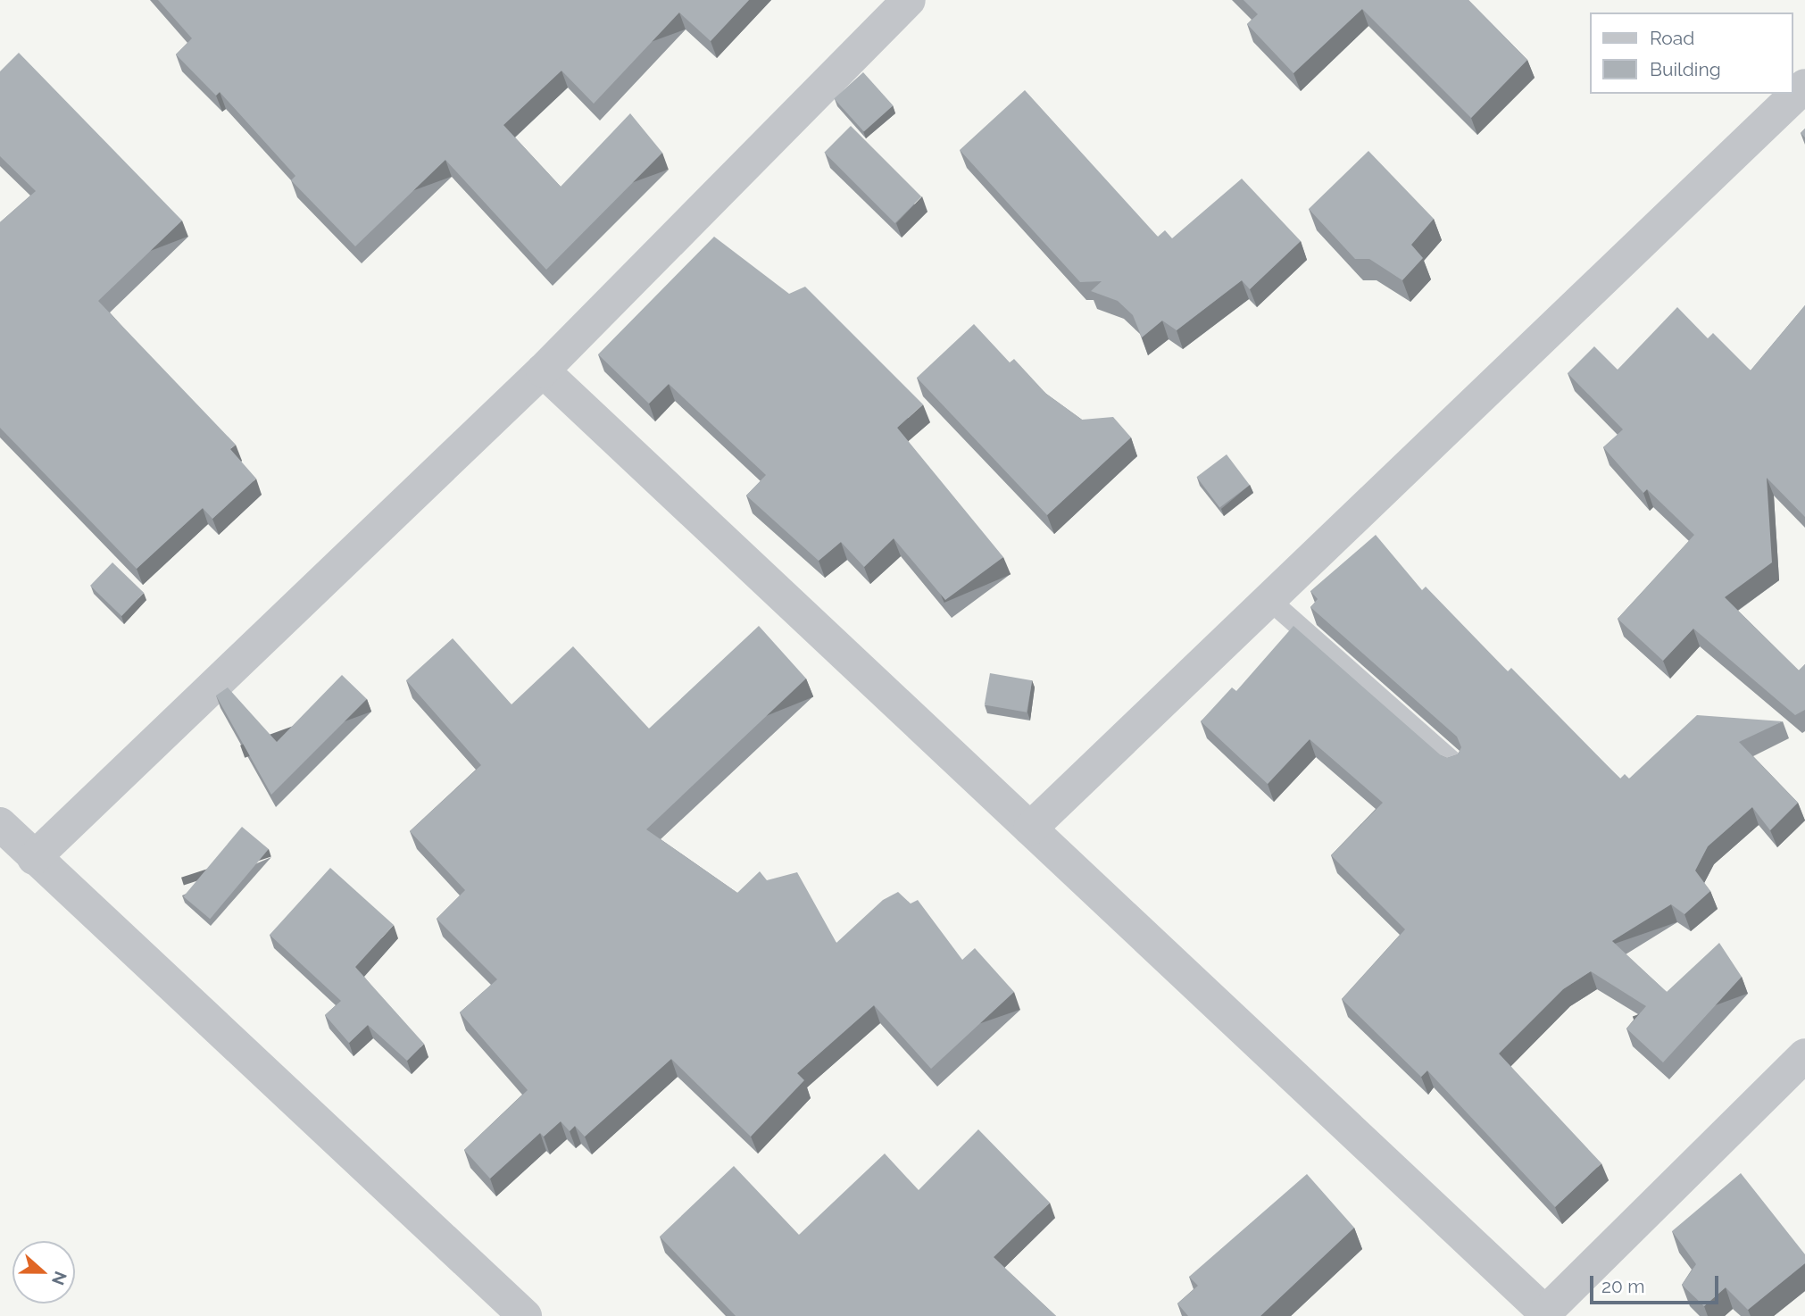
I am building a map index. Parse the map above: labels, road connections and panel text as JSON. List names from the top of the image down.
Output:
{
  "legend": ["Road", "Building"],
  "scale_bar": "20 m",
  "north": "right"
}
